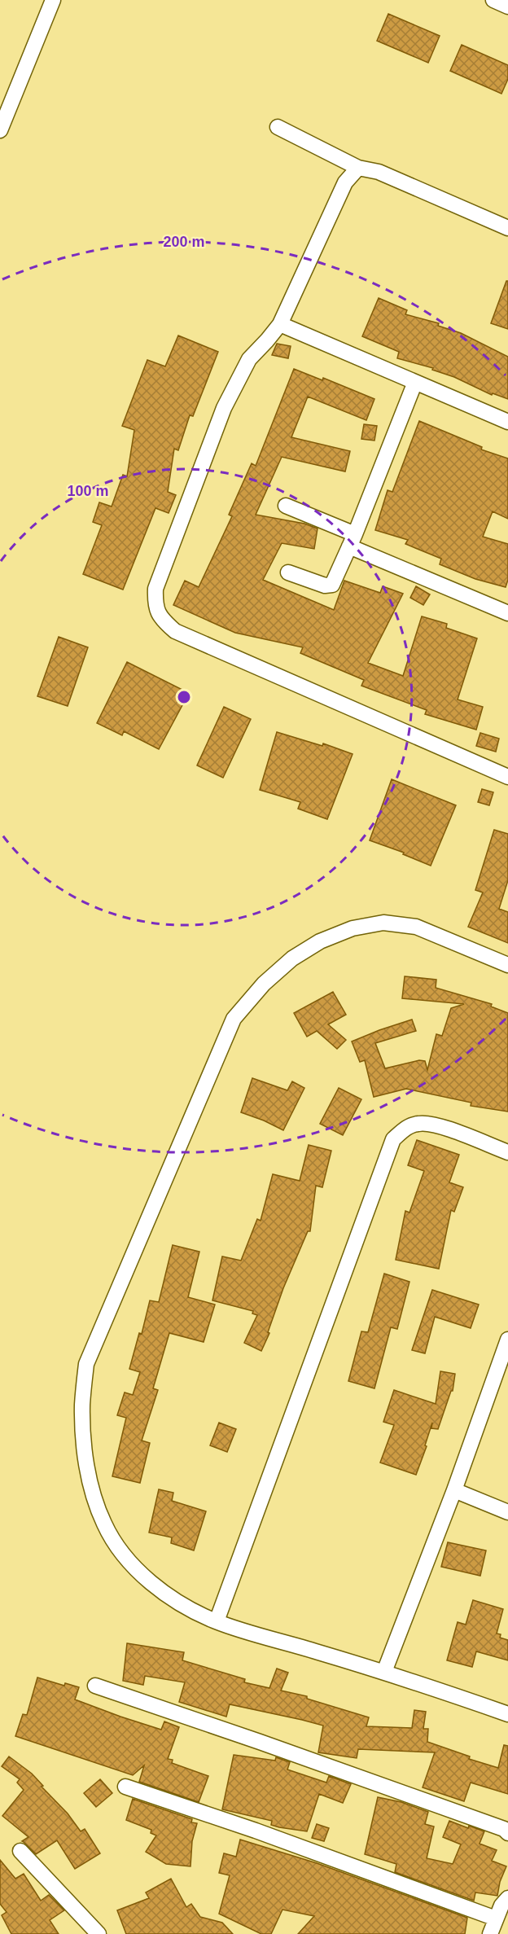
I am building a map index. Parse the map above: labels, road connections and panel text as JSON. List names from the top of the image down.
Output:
{
  "rings": ["200 m", "100 m"]
}
